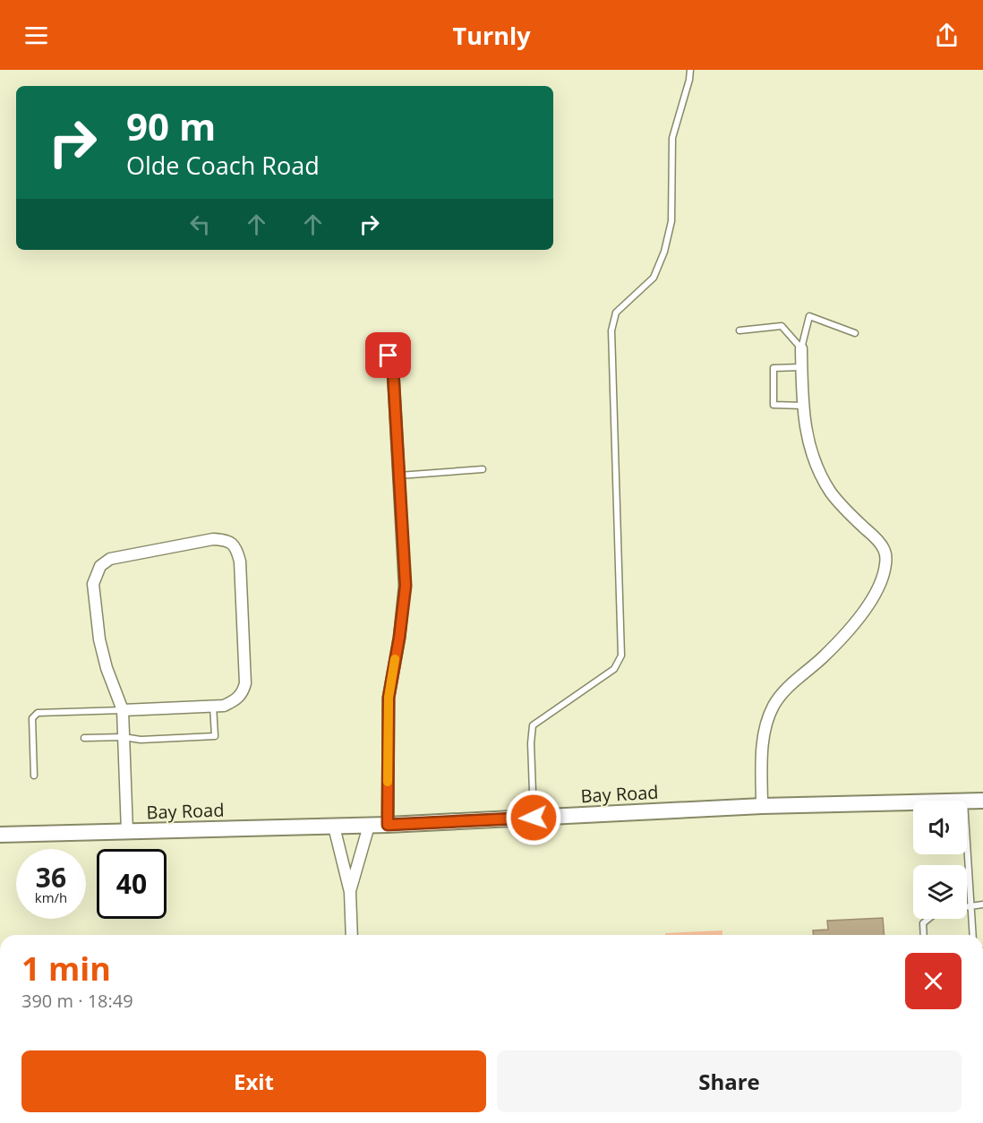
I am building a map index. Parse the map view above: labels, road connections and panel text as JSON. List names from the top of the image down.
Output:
{
  "streets": {
    "street": ["Bay Road"]
  },
  "page": {
    "header": "Turnly",
    "turn": ["90 m", "Olde Coach Road"],
    "speed": "36 km/h",
    "limit": "40",
    "heading": ["1 min", "390 m · 18:49"],
    "buttons": ["Exit", "Share"]
  }
}
